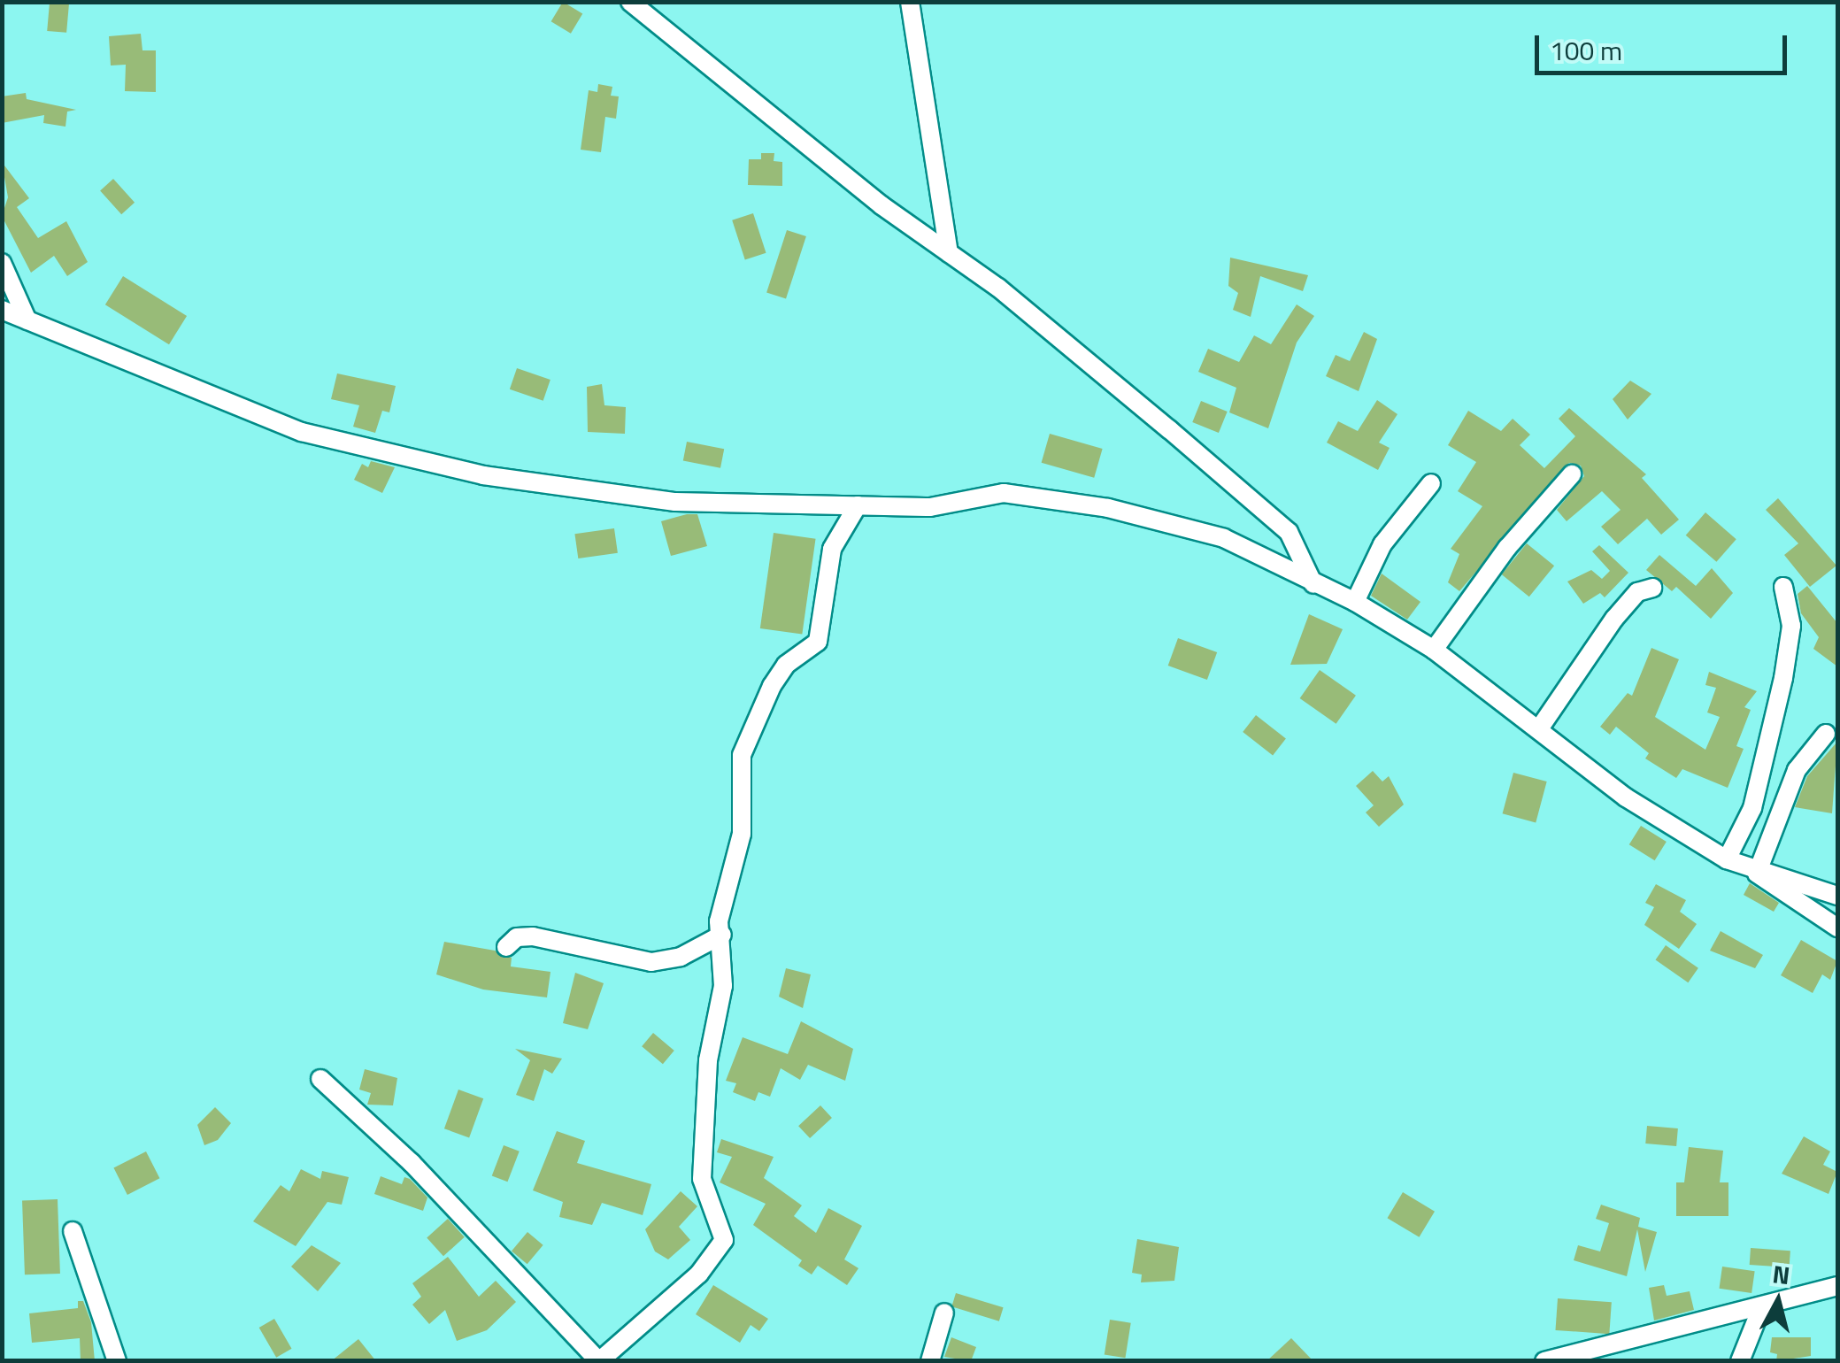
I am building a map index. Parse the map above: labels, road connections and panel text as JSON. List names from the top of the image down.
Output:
{
  "scale_bar": "100 m",
  "north": "top"
}
